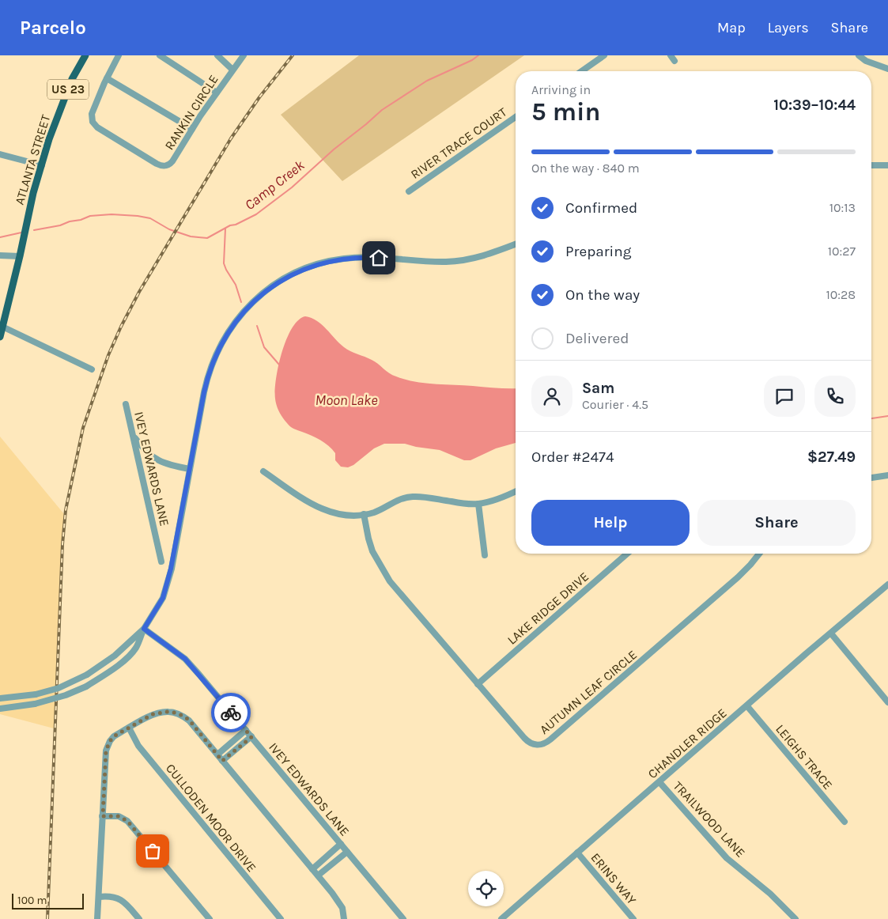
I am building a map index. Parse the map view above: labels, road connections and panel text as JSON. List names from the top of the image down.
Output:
{
  "streets": {
    "main road": ["US 23", "ATLANTA STREET"],
    "street": [
      "RANKIN CIRCLE",
      "RIVER TRACE COURT",
      "IVEY EDWARDS LANE",
      "LAKE RIDGE DRIVE",
      "AUTUMN LEAF CIRCLE",
      "CHANDLER RIDGE",
      "LEIGHS TRACE",
      "CULLODEN MOOR DRIVE",
      "TRAILWOOD LANE",
      "ERINS WAY"
    ]
  },
  "crossings": [
    ["US 23", "ATLANTA STREET"],
    ["LAKE RIDGE DRIVE", "AUTUMN LEAF CIRCLE"],
    ["CHANDLER RIDGE", "LEIGHS TRACE"],
    ["CHANDLER RIDGE", "TRAILWOOD LANE"],
    ["CHANDLER RIDGE", "ERINS WAY"]
  ],
  "water": ["Camp Creek", "Moon Lake"],
  "scale_bar": "100 m",
  "page": {
    "header": "Parcelo",
    "nav": ["Map", "Layers", "Share"],
    "heading": ["5 min", "Arriving in", "10:39–10:44"],
    "panel": [
      "Sam",
      "Courier · 4.5",
      "Order #2474",
      "$27.49"
    ],
    "bar": "On the way · 840 m",
    "list": [
      ["Confirmed", "10:13"],
      ["Preparing", "10:27"],
      ["On the way", "10:28"],
      "Delivered"
    ],
    "buttons": ["Help", "Share"],
    "scale": "100 m"
  }
}
